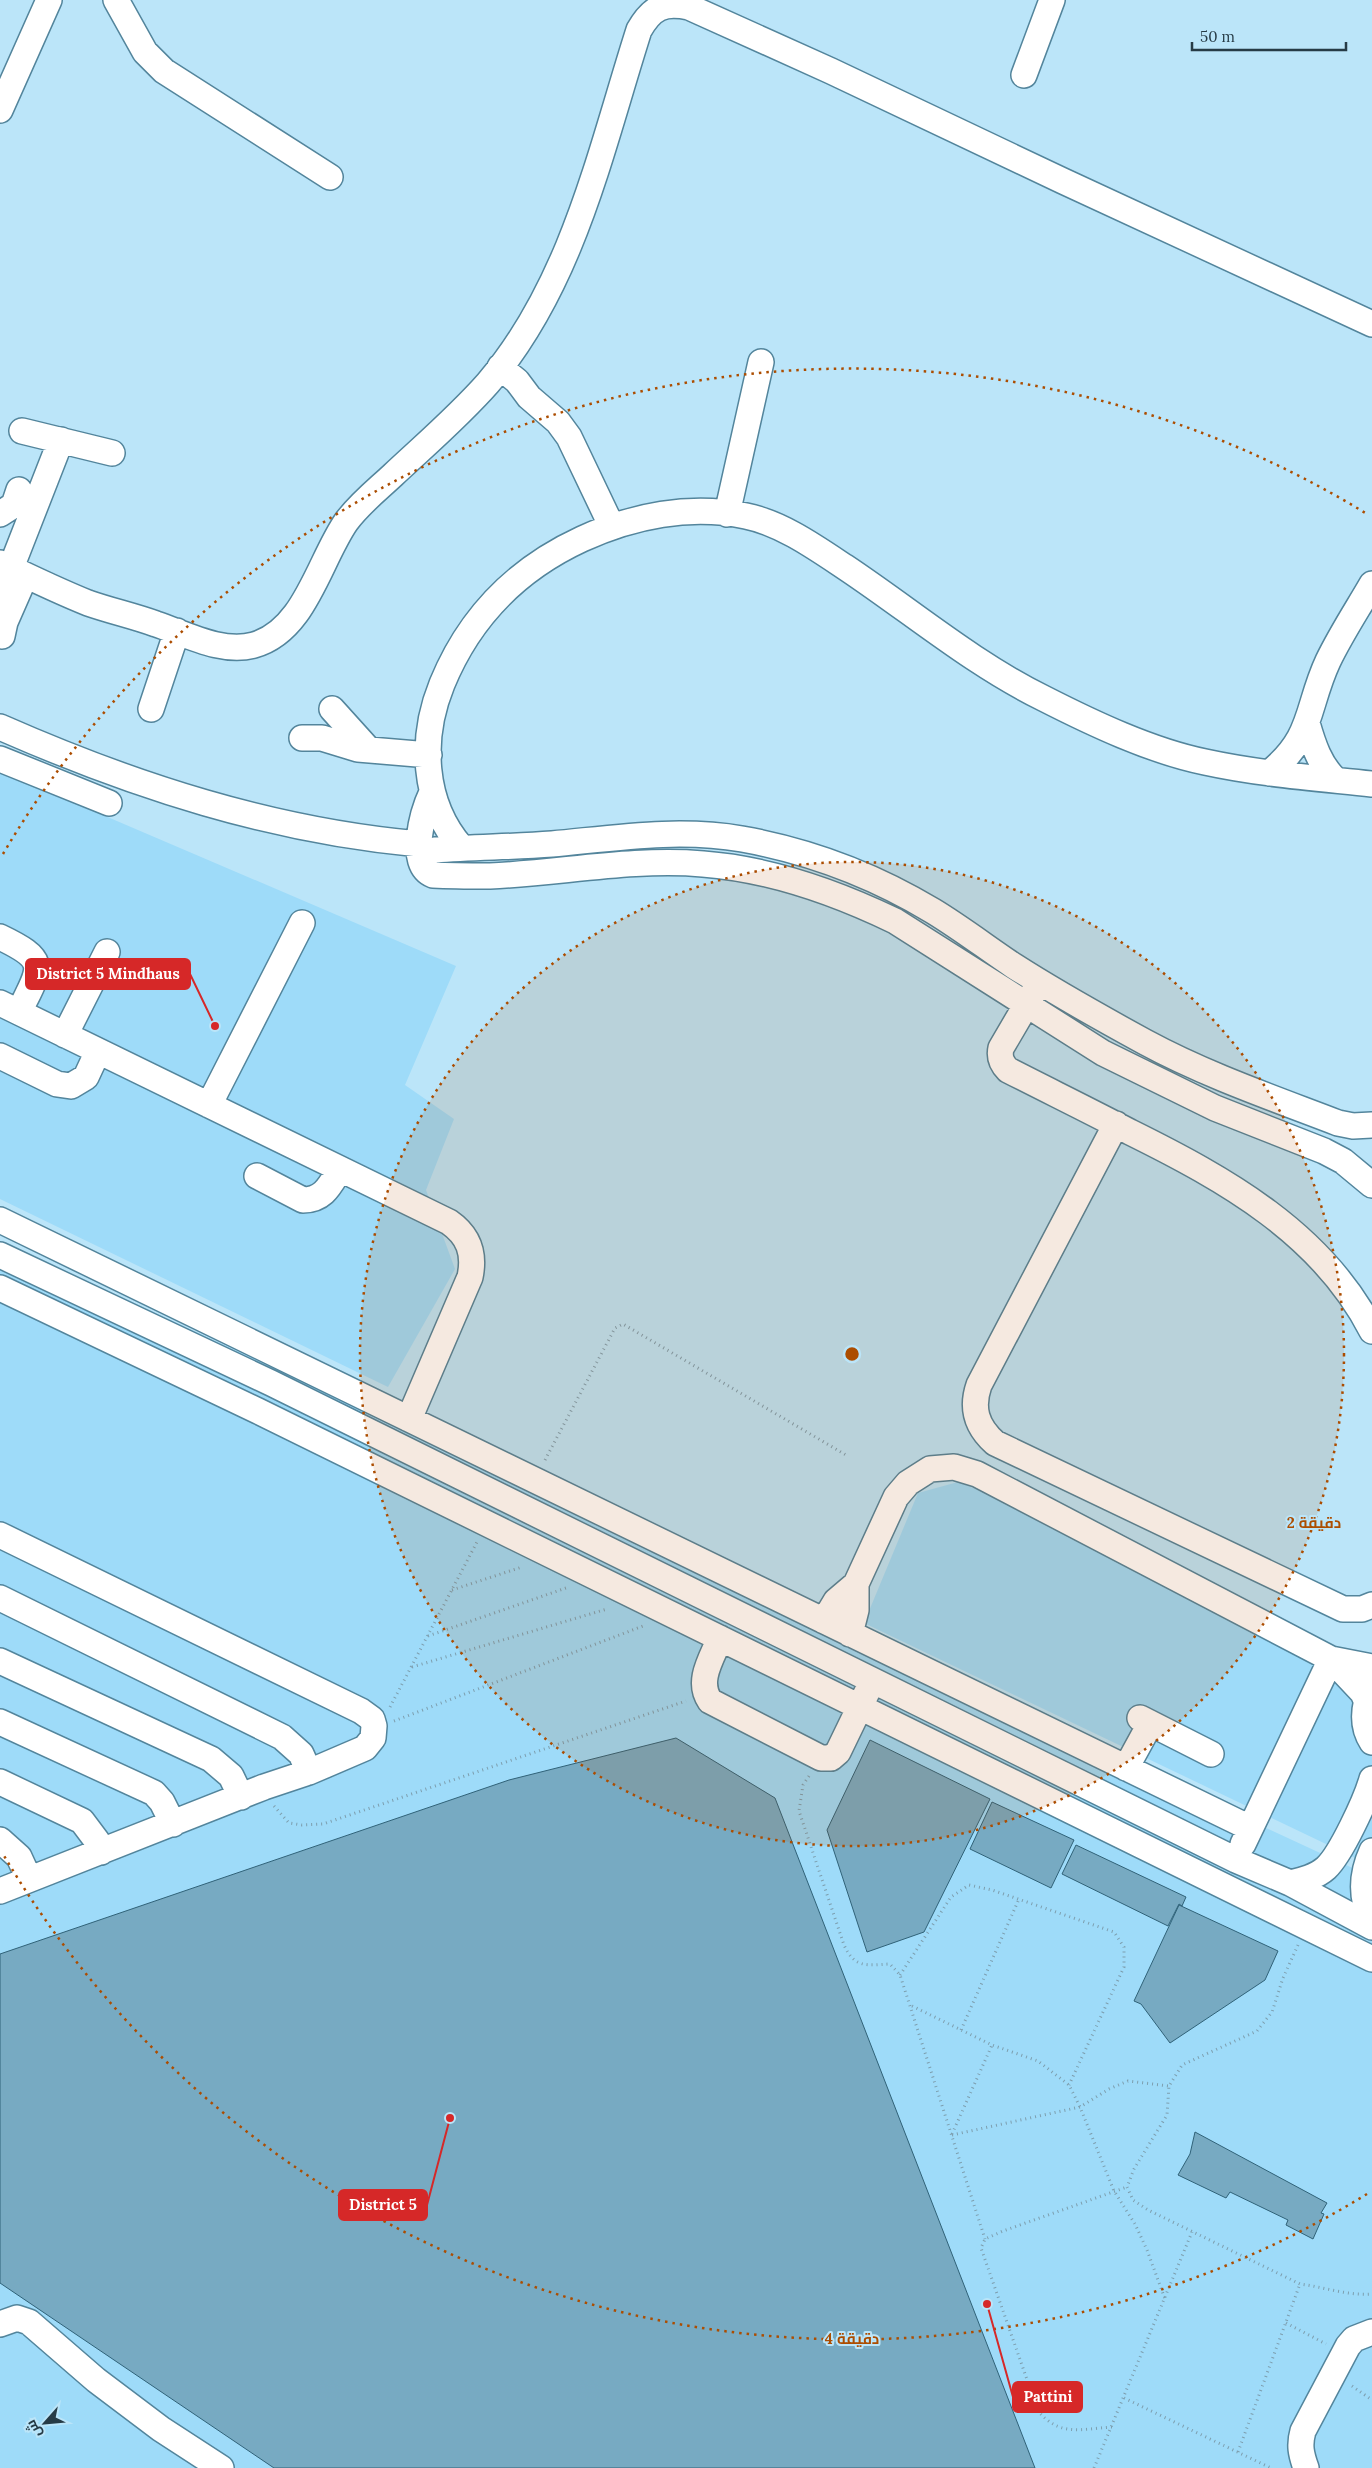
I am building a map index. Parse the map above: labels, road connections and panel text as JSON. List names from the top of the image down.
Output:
{
  "places": ["District 5 Mindhaus", "District 5", "Pattini"],
  "scale_bar": "50 m",
  "north": "bottom left",
  "rings": ["2 دقيقة", "4 دقيقة"]
}
